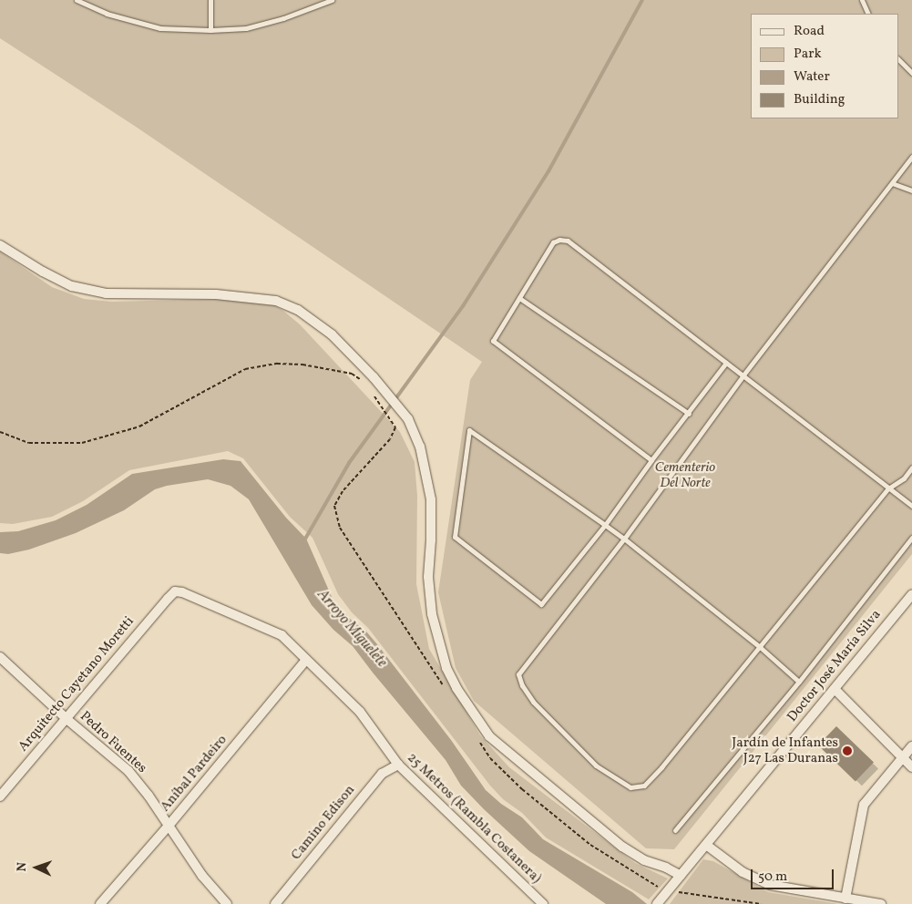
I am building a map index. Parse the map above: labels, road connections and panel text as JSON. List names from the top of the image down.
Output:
{
  "streets": {
    "street": [
      "Doctor José María Silva",
      "Arquitecto Cayetano Moretti",
      "Pedro Fuentes",
      "Aníbal Pardeiro",
      "25 Metros (Rambla Costanera)",
      "Camino Edison"
    ]
  },
  "crossings": [
    ["Arquitecto Cayetano Moretti", "Pedro Fuentes"],
    ["Arquitecto Cayetano Moretti", "25 Metros (Rambla Costanera)"],
    ["Pedro Fuentes", "Aníbal Pardeiro"],
    ["Aníbal Pardeiro", "25 Metros (Rambla Costanera)"],
    ["25 Metros (Rambla Costanera)", "Camino Edison"]
  ],
  "water": ["Arroyo Miguelete"],
  "parks": ["Cementerio Del Norte"],
  "places": ["Jardín de Infantes J27 Las Duranas"],
  "legend": [
    "Road",
    "Park",
    "Water",
    "Building"
  ],
  "scale_bar": "50 m",
  "north": "left"
}
